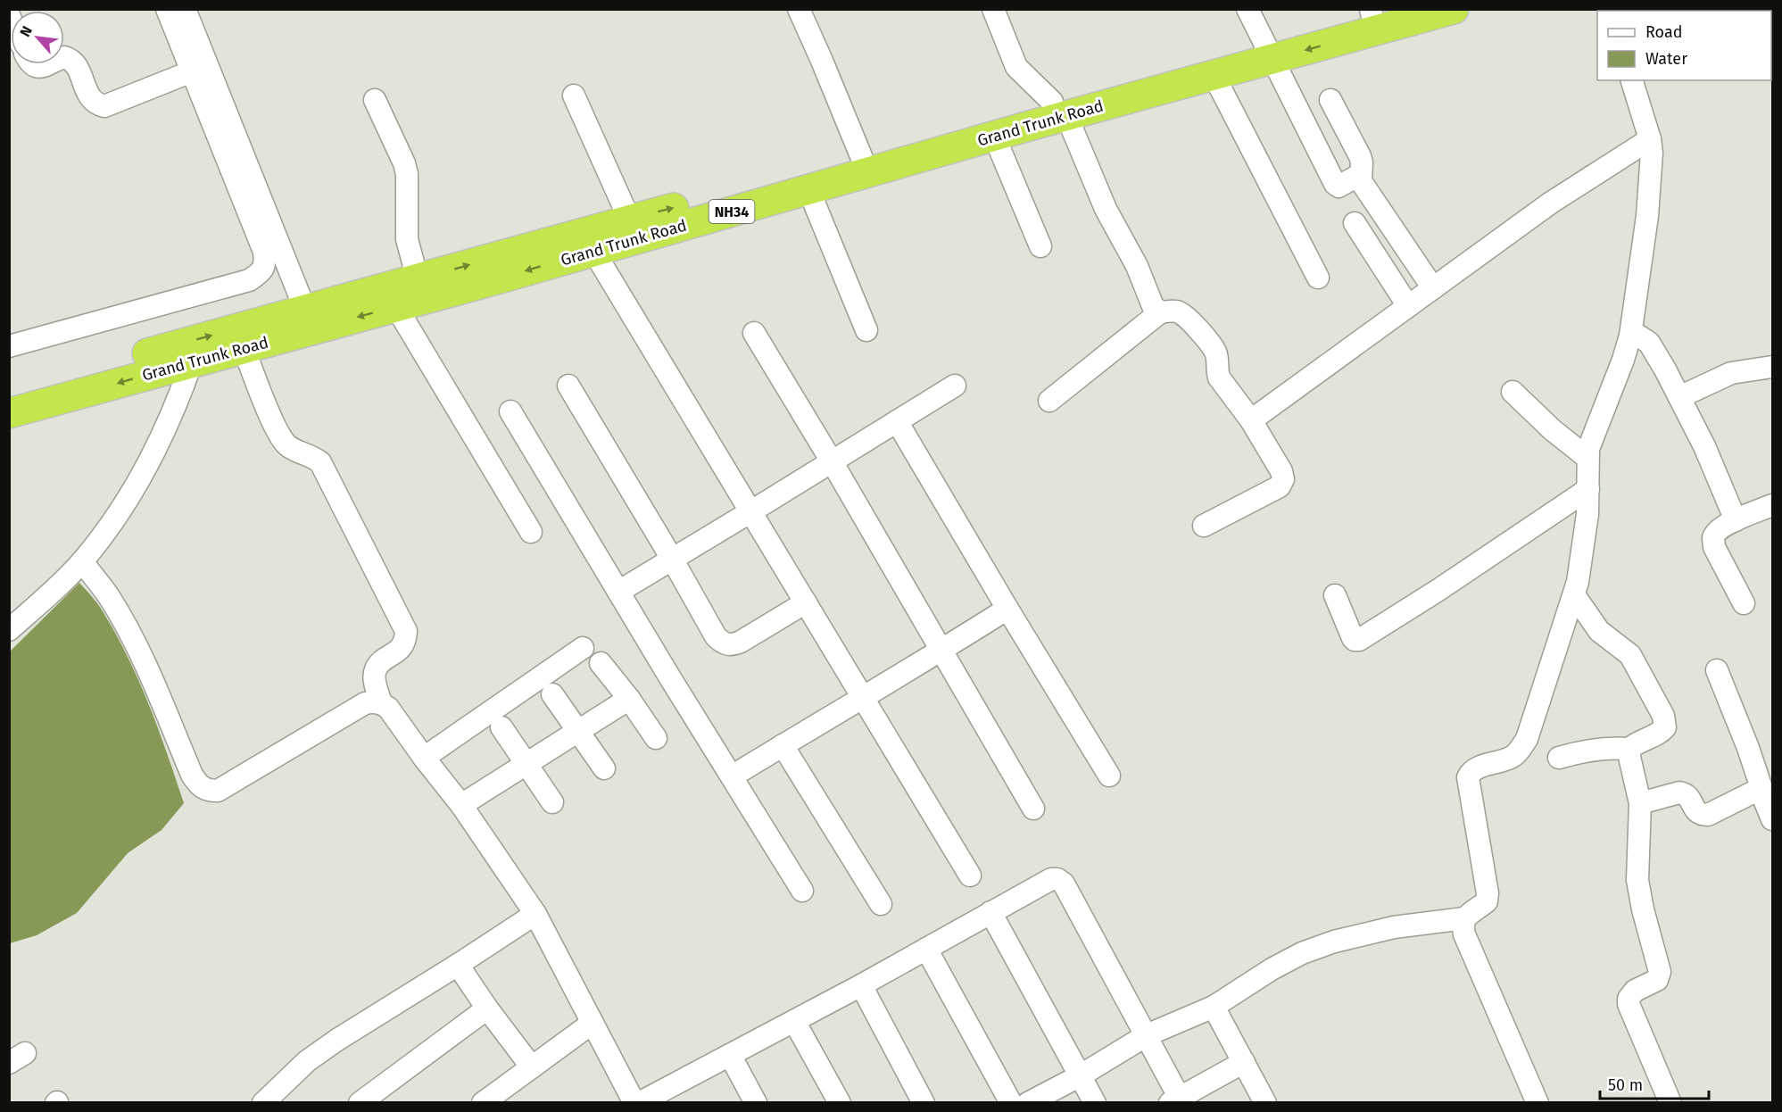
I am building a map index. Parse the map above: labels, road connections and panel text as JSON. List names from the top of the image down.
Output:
{
  "streets": {
    "highway": ["Grand Trunk Road", "NH34"]
  },
  "legend": ["Road", "Water"],
  "scale_bar": "50 m",
  "north": "top left"
}
